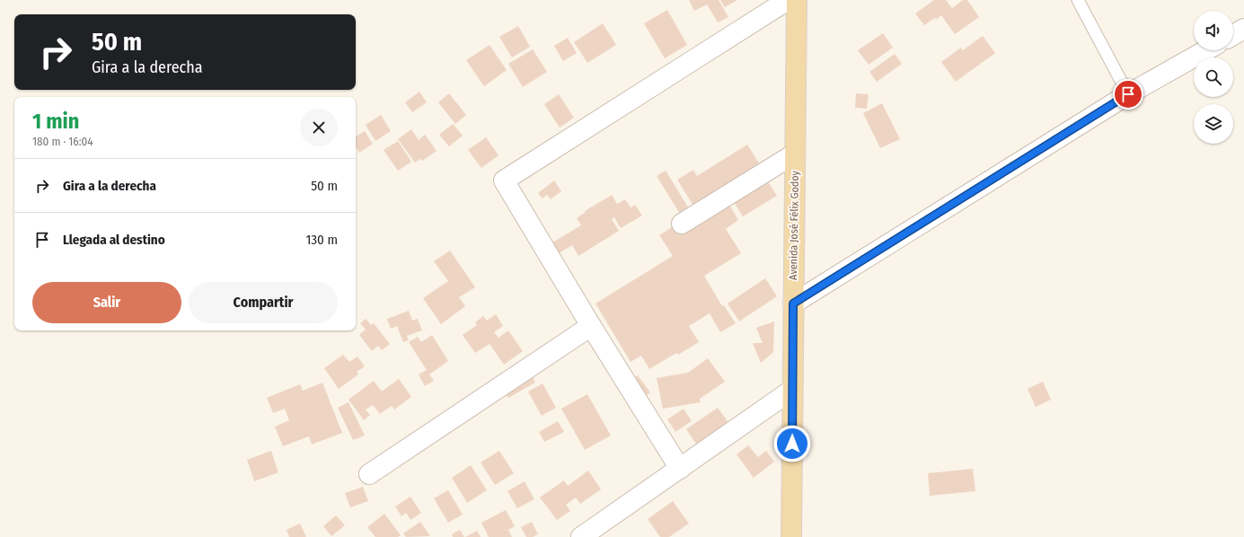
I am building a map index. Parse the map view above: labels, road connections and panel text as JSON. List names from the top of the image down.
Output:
{
  "streets": {
    "main road": ["Avenida José Félix Godoy"]
  },
  "page": {
    "turn": ["50 m", "Gira a la derecha"],
    "heading": ["1 min", "180 m · 16:04"],
    "list": [
      {
        "name": "Gira a la derecha",
        "value": "50 m"
      },
      {
        "name": "Llegada al destino",
        "value": "130 m"
      }
    ],
    "buttons": ["Salir", "Compartir"]
  }
}
